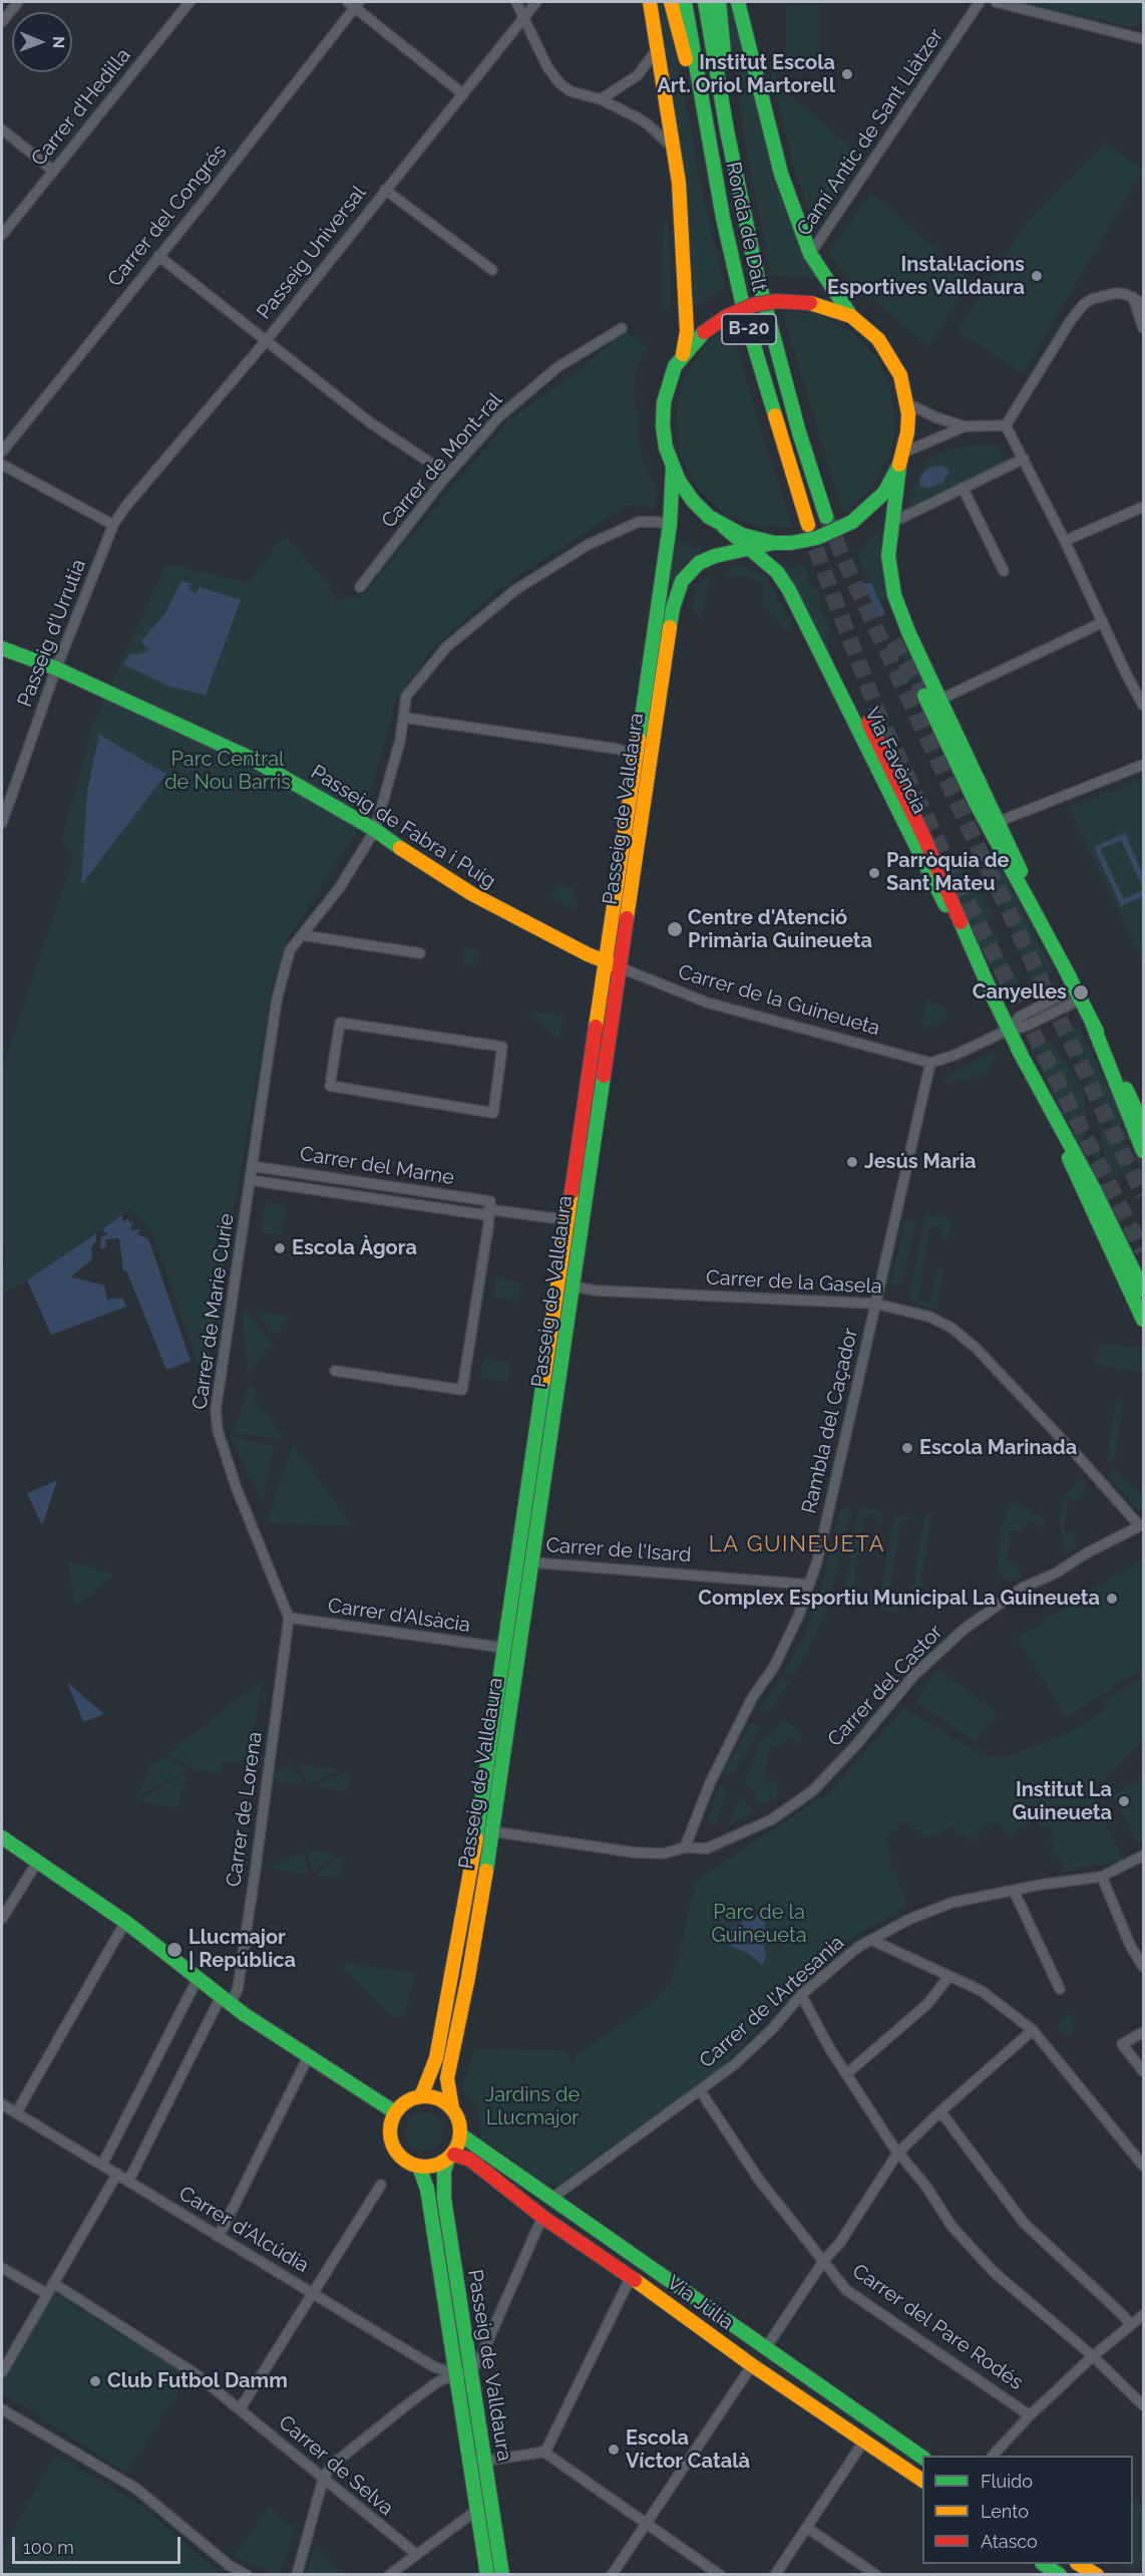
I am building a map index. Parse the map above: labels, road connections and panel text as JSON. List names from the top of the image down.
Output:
{
  "streets": {
    "main road": [
      "Ronda de Dalt",
      "B-20",
      "Via Favència",
      "Passeig de Valldaura",
      "Passeig de Fabra i Puig",
      "Via Júlia"
    ],
    "street": [
      "Carrer d'Hedilla",
      "Camí Antic de Sant Llàtzer",
      "Carrer del Congrés",
      "Passeig Universal",
      "Carrer de Mont-ral",
      "Passeig d'Urrutia",
      "Carrer de la Guineueta",
      "Carrer del Marne",
      "Carrer de la Gasela",
      "Carrer de Marie Curie",
      "Rambla del Caçador",
      "Carrer de l'Isard",
      "Carrer d'Alsàcia",
      "Carrer del Castor",
      "Carrer de Lorena",
      "Carrer de l'Artesania",
      "Carrer d'Alcúdia",
      "Carrer del Pare Rodés",
      "Carrer de Selva"
    ]
  },
  "crossings": [
    ["Passeig Universal", "Passeig d'Urrutia"],
    ["Passeig d'Urrutia", "Passeig de Fabra i Puig"],
    ["Via Favència", "Passeig de Valldaura"],
    ["Passeig de Valldaura", "Passeig de Fabra i Puig"],
    ["Passeig de Valldaura", "Carrer de la Guineueta"],
    ["Passeig de Valldaura", "Carrer del Marne"],
    ["Passeig de Valldaura", "Carrer de la Gasela"],
    ["Passeig de Valldaura", "Carrer de Marie Curie"],
    ["Passeig de Valldaura", "Carrer de l'Isard"],
    ["Passeig de Valldaura", "Carrer d'Alsàcia"],
    ["Passeig de Valldaura", "Carrer del Castor"],
    ["Passeig de Valldaura", "Carrer d'Alcúdia"],
    ["Passeig de Valldaura", "Via Júlia"],
    ["Passeig de Fabra i Puig", "Carrer de la Guineueta"],
    ["Passeig de Fabra i Puig", "Carrer de Marie Curie"],
    ["Carrer de la Guineueta", "Rambla del Caçador"],
    ["Carrer del Marne", "Carrer de Marie Curie"],
    ["Carrer de la Gasela", "Rambla del Caçador"],
    ["Carrer de la Gasela", "Carrer del Castor"],
    ["Carrer de Marie Curie", "Carrer d'Alsàcia"],
    ["Carrer de Marie Curie", "Carrer de Lorena"],
    ["Rambla del Caçador", "Carrer de l'Isard"],
    ["Rambla del Caçador", "Carrer del Castor"],
    ["Carrer d'Alsàcia", "Carrer de Lorena"],
    ["Carrer de Lorena", "Carrer d'Alcúdia"],
    ["Carrer de l'Artesania", "Via Júlia"],
    ["Carrer de l'Artesania", "Carrer del Pare Rodés"]
  ],
  "districts": ["LA GUINEUETA"],
  "parks": ["Parc Central de Nou Barris", "Parc de la Guineueta", "Jardins de Llucmajor"],
  "places": [
    "Institut Escola Art. Oriol Martorell",
    "Instal·lacions Esportives Valldaura",
    "Parròquia de Sant Mateu",
    "Centre d'Atenció Primària Guineueta",
    "Canyelles",
    "Jesús Maria",
    "Escola Àgora",
    "Escola Marinada",
    "Complex Esportiu Municipal La Guineueta",
    "Institut La Guineueta",
    "Llucmajor | República",
    "Club Futbol Damm",
    "Escola Víctor Català"
  ],
  "legend": ["Fluido", "Lento", "Atasco"],
  "scale_bar": "100 m",
  "north": "right"
}
